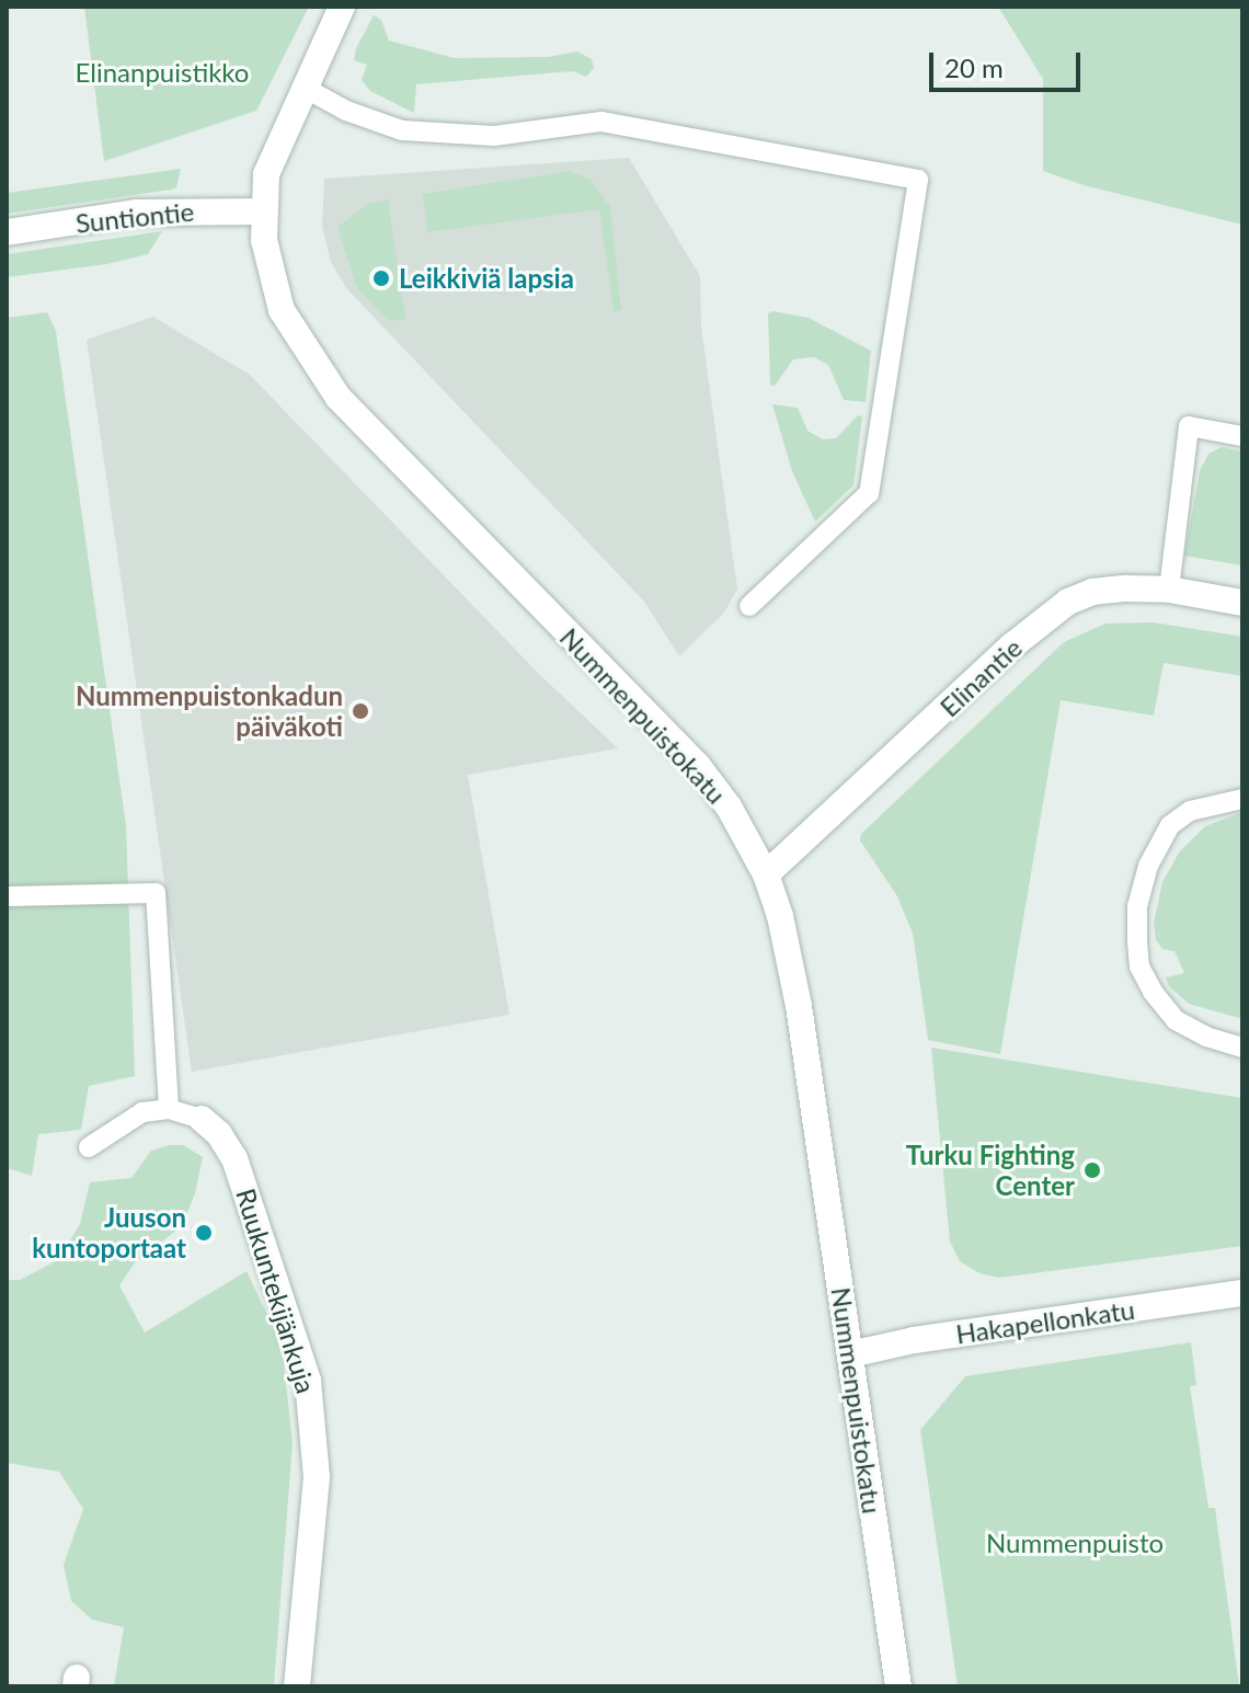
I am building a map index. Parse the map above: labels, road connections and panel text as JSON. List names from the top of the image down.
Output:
{
  "streets": {
    "street": [
      "Suntiontie",
      "Elinantie",
      "Nummenpuistokatu",
      "Ruukuntekijänkuja",
      "Hakapellonkatu"
    ]
  },
  "crossings": [
    ["Suntiontie", "Nummenpuistokatu"],
    ["Elinantie", "Nummenpuistokatu"],
    ["Nummenpuistokatu", "Hakapellonkatu"]
  ],
  "parks": ["Elinanpuistikko", "Nummenpuisto"],
  "places": [
    "Leikkiviä lapsia",
    "Nummenpuistonkadun päiväkoti",
    "Turku Fighting Center",
    "Juuson kuntoportaat"
  ],
  "scale_bar": "20 m"
}
